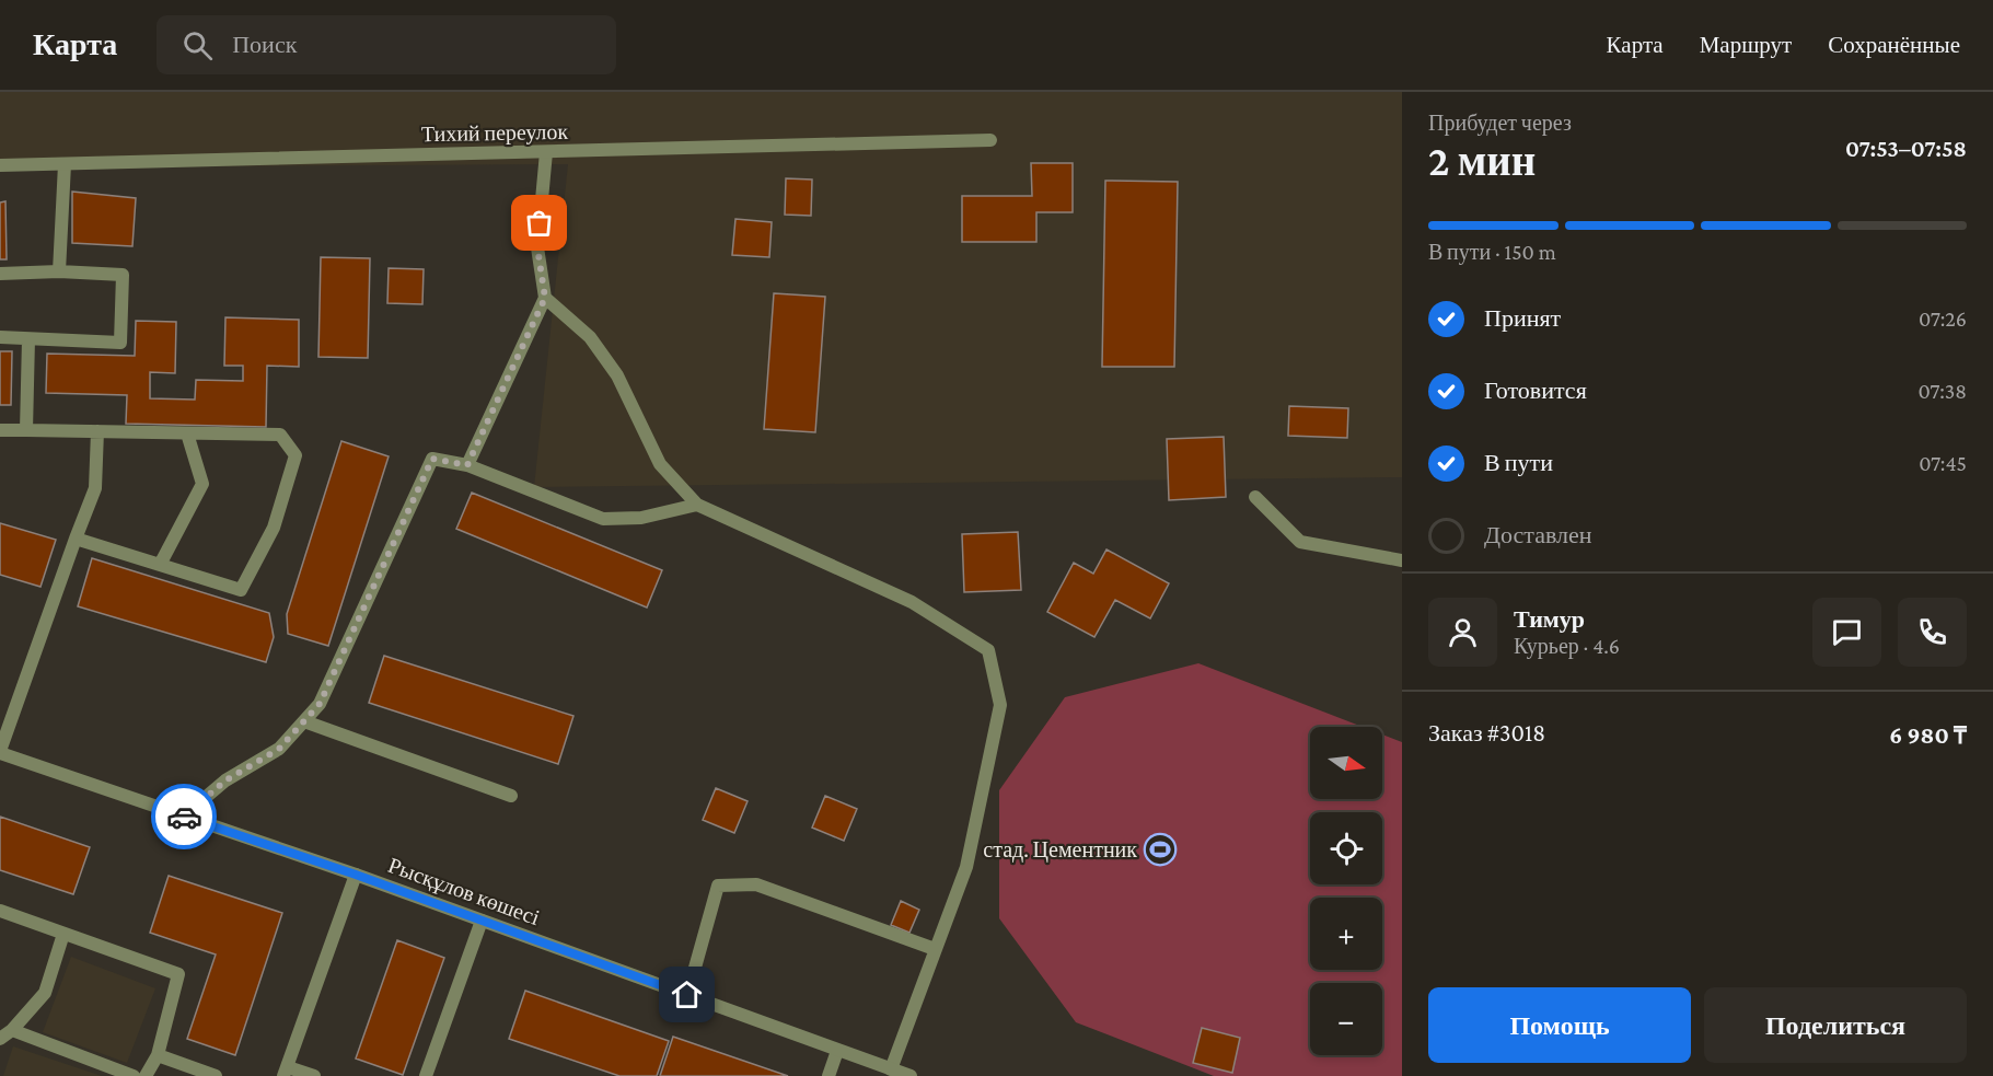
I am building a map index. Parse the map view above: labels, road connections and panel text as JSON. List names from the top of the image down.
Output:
{
  "streets": {
    "street": ["Тихий переулок", "Рысқұлов көшесі"]
  },
  "places": {
    "sports": ["стад. Цементник"]
  },
  "north": "right",
  "page": {
    "header": "Карта",
    "search": "Поиск",
    "nav": ["Карта", "Маршрут", "Сохранённые"],
    "heading": ["2 мин", "Прибудет через", "07:53–07:58"],
    "panel": [
      "Тимур",
      "Курьер · 4.6",
      "Заказ #3018",
      "6 980 ₸"
    ],
    "bar": "В пути · 150 m",
    "list": [
      ["Принят", "07:26"],
      ["Готовится", "07:38"],
      ["В пути", "07:45"],
      "Доставлен"
    ],
    "map_buttons": ["+", "−"],
    "buttons": ["Помощь", "Поделиться"]
  }
}
